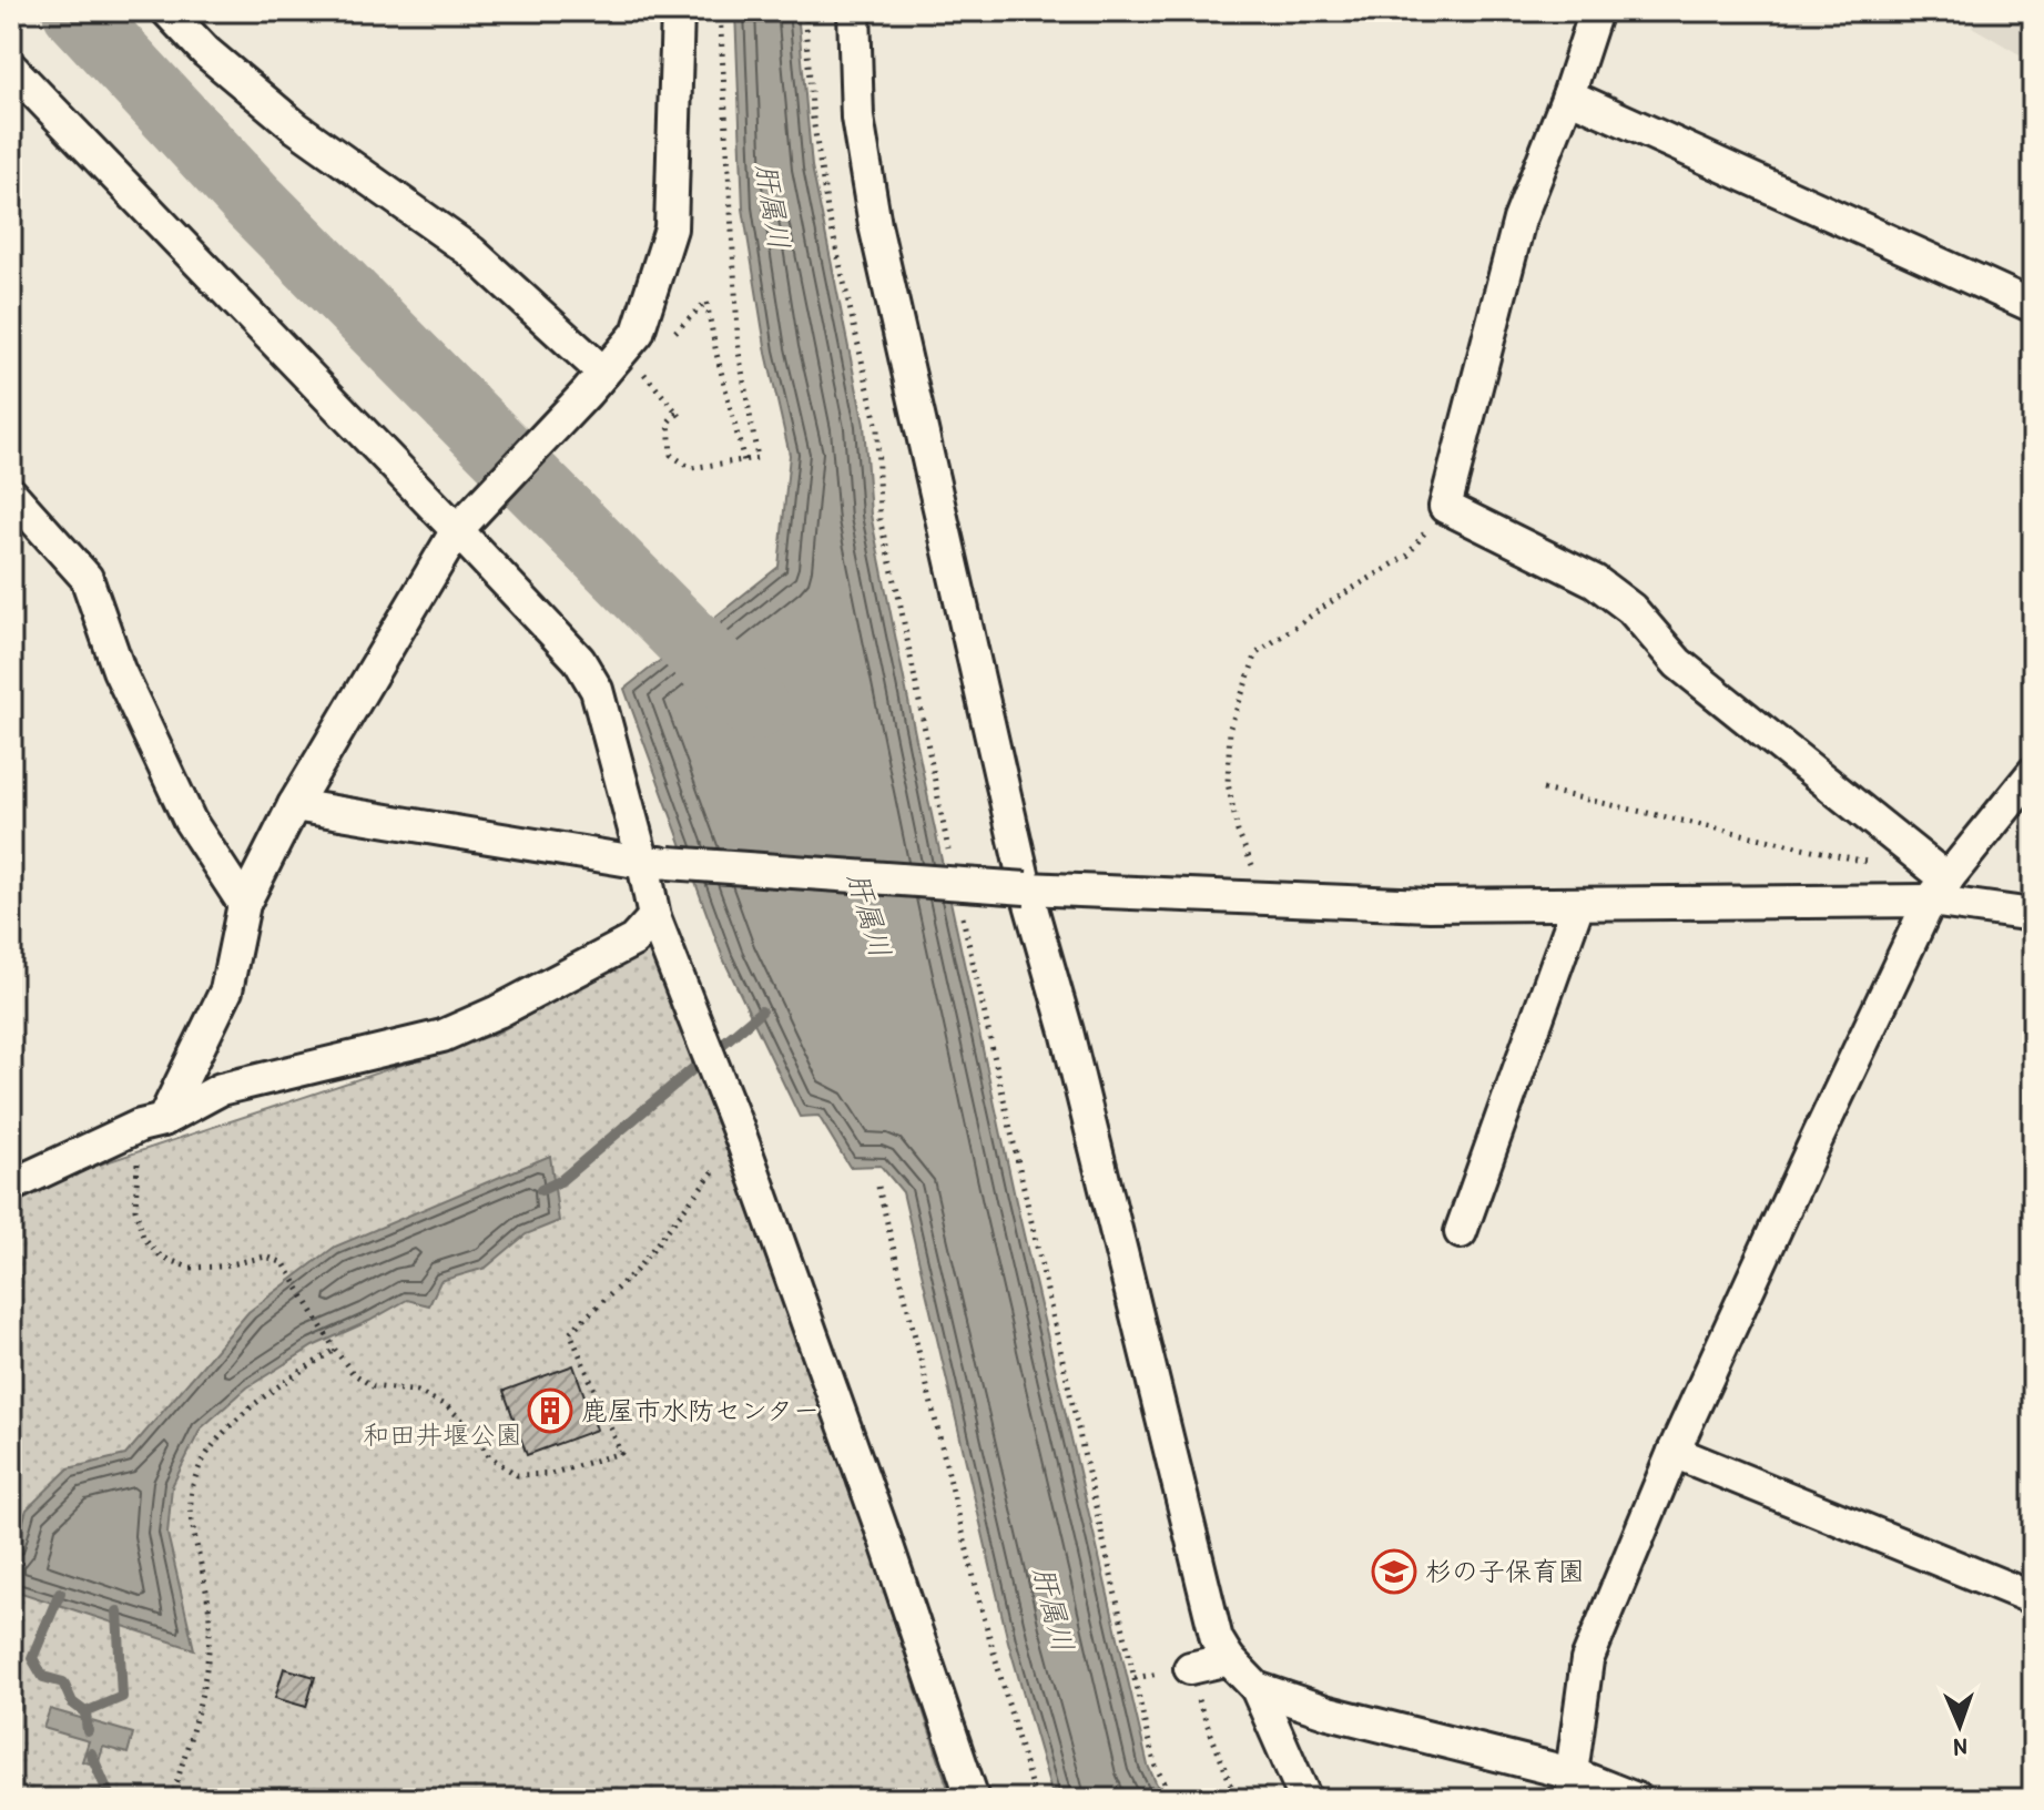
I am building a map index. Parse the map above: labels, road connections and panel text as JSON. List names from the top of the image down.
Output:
{
  "water": ["肝属川"],
  "parks": ["和田井堰公園"],
  "places": {
    "building": ["鹿屋市水防センター"],
    "school or university": ["杉の子保育園"]
  },
  "north": "bottom"
}
